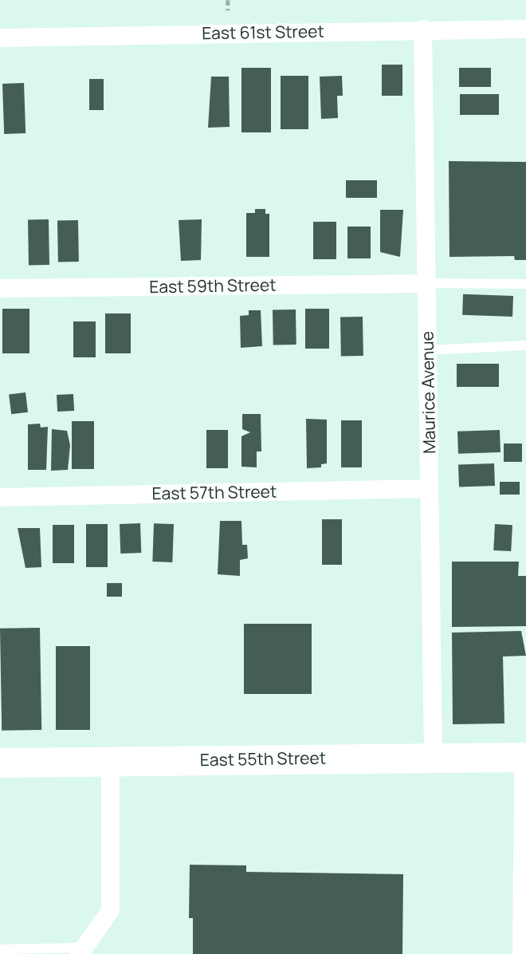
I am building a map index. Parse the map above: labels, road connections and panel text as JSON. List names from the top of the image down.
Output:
{
  "streets": {
    "main road": ["East 55th Street"],
    "street": [
      "East 61st Street",
      "East 59th Street",
      "Maurice Avenue",
      "East 57th Street"
    ]
  },
  "crossings": [
    ["East 61st Street", "Maurice Avenue"],
    ["East 59th Street", "Maurice Avenue"],
    ["Maurice Avenue", "East 57th Street"],
    ["Maurice Avenue", "East 55th Street"]
  ]
}
